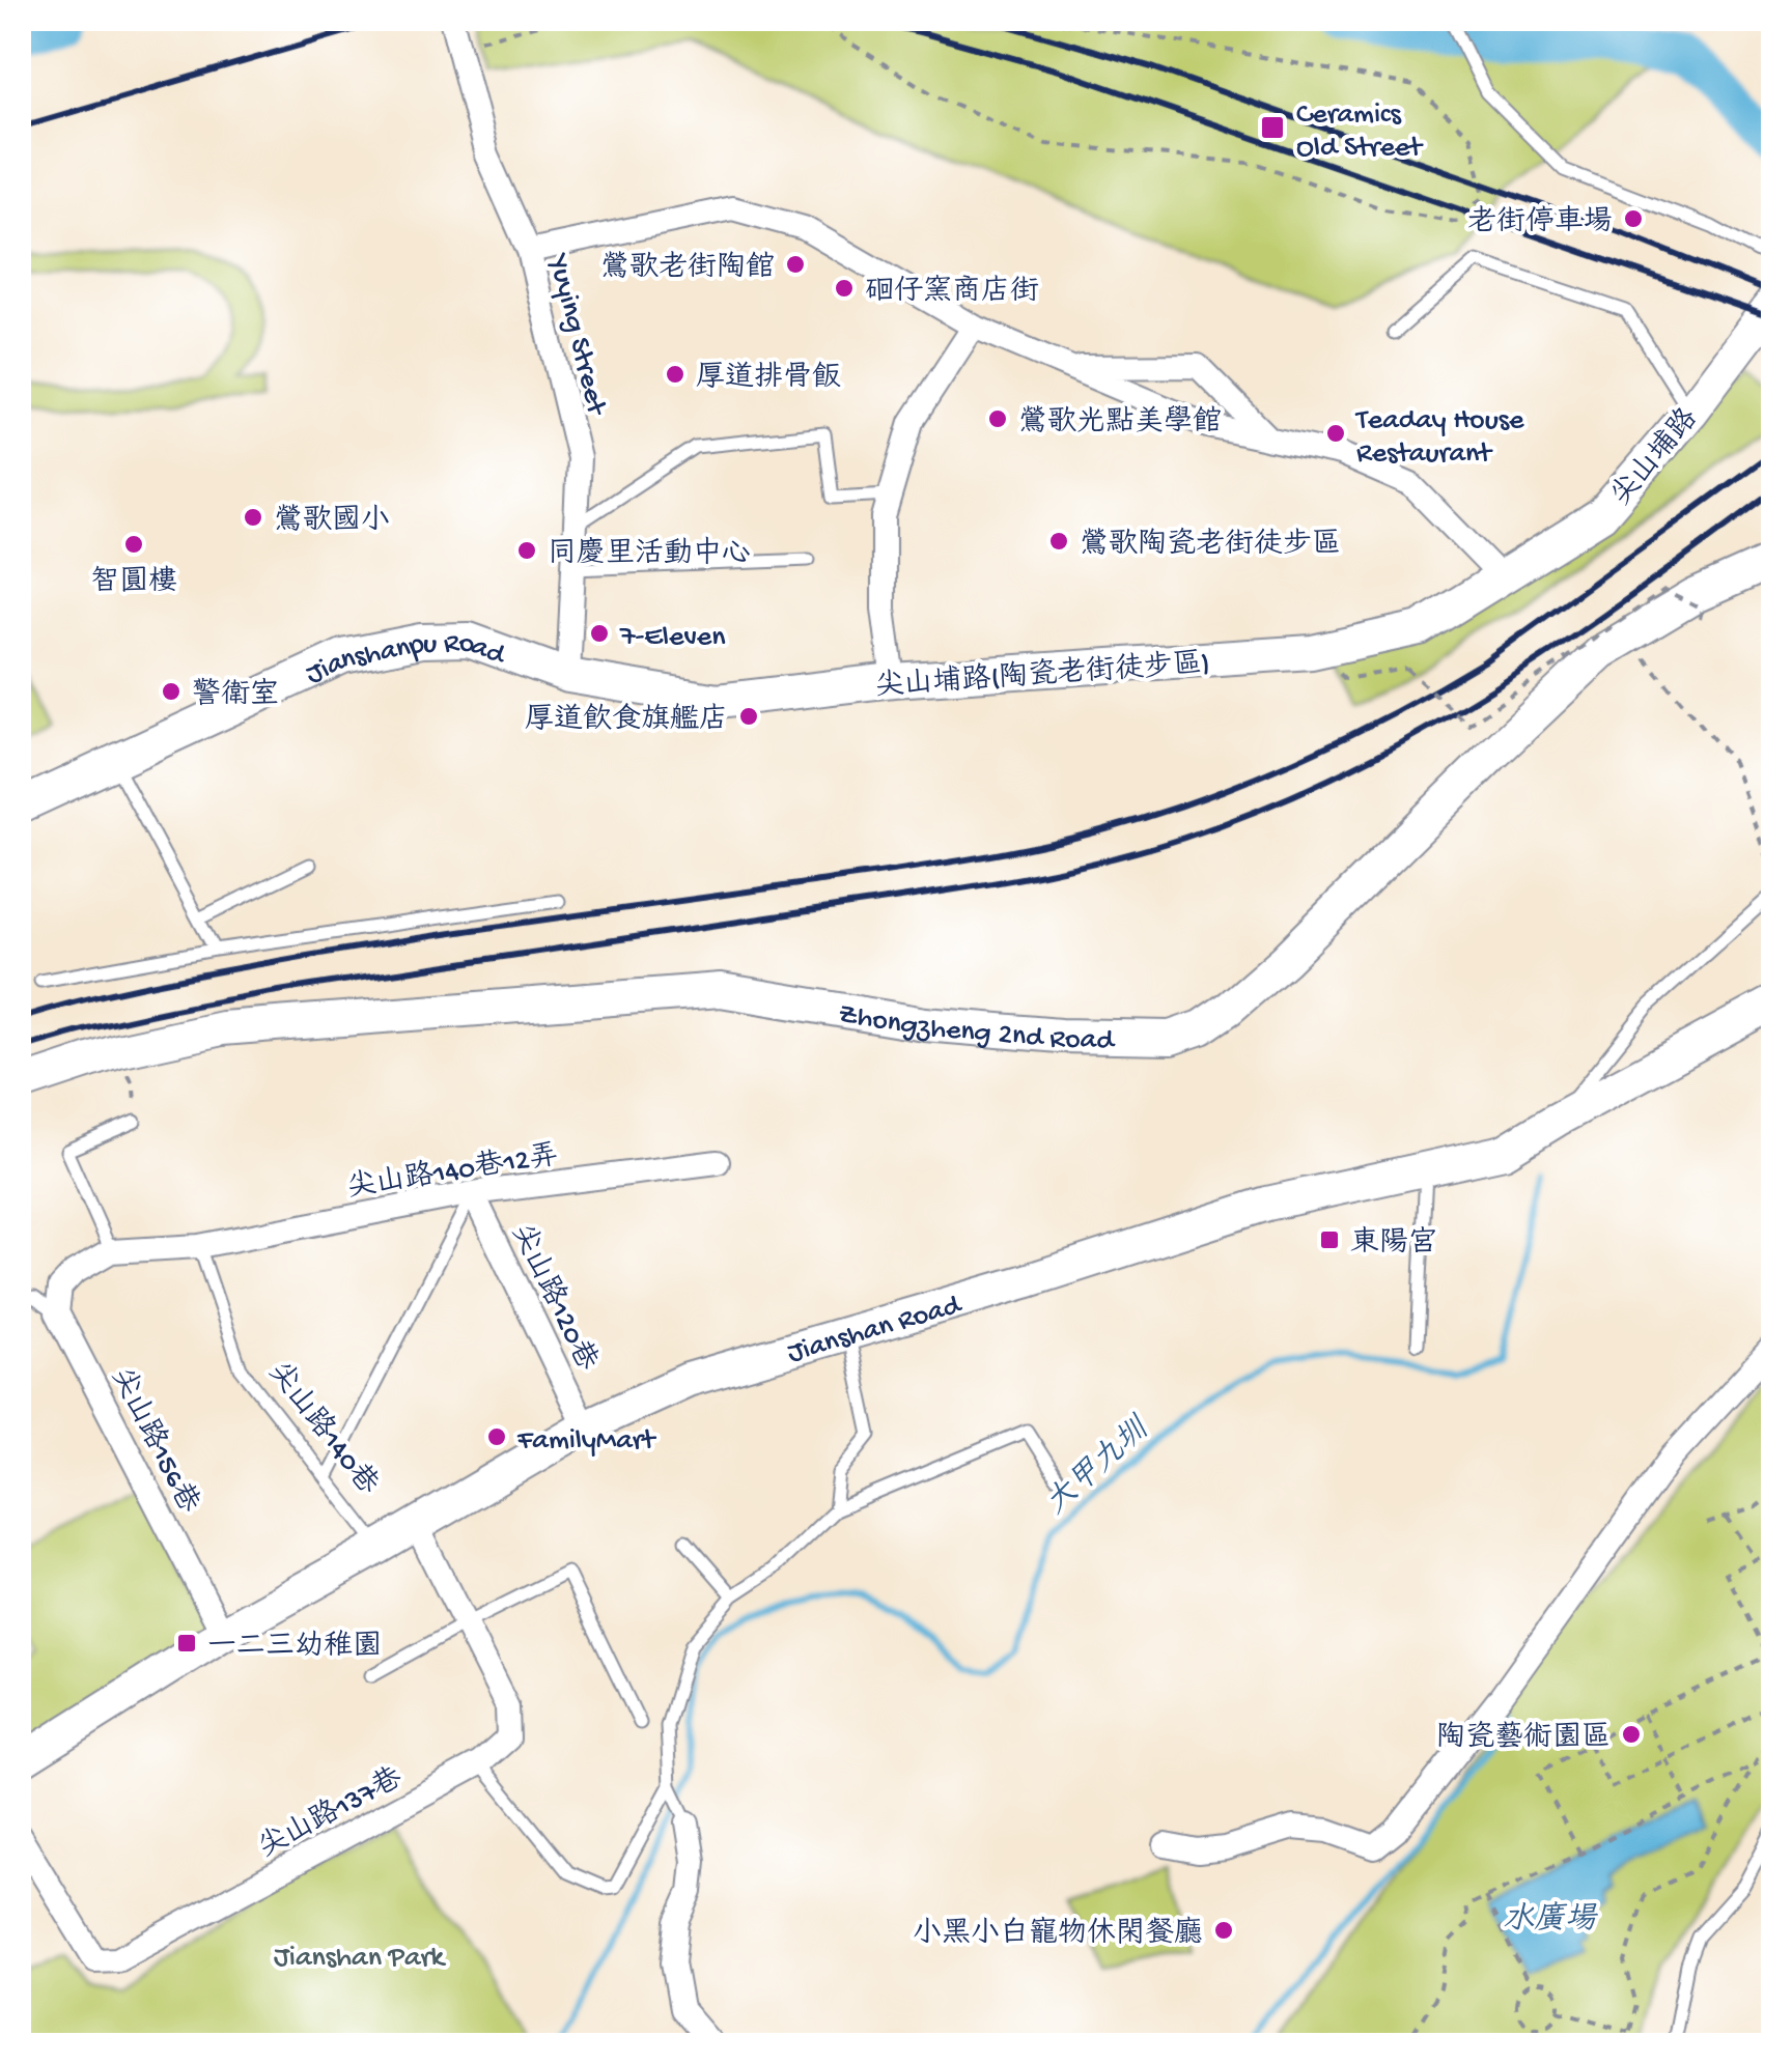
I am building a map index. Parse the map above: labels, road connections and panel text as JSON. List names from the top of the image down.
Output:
{
  "streets": {
    "main road": [
      "尖山埔路",
      "Jianshanpu Road",
      "尖山埔路(陶瓷老街徒步區)",
      "Zhongzheng 2nd Road",
      "Jianshan Road"
    ],
    "street": [
      "Yuying Street",
      "尖山路140巷12弄",
      "尖山路120巷",
      "尖山路156巷",
      "尖山路137巷"
    ],
    "lane": ["尖山路140巷"]
  },
  "crossings": [
    ["Yuying Street", "Jianshanpu Road"],
    ["Yuying Street", "尖山埔路(陶瓷老街徒步區)"],
    ["尖山埔路", "尖山埔路(陶瓷老街徒步區)"],
    ["Jianshanpu Road", "尖山埔路(陶瓷老街徒步區)"],
    ["尖山路140巷12弄", "尖山路120巷"],
    ["尖山路140巷12弄", "尖山路140巷"],
    ["尖山路120巷", "Jianshan Road"],
    ["Jianshan Road", "尖山路140巷"],
    ["Jianshan Road", "尖山路156巷"],
    ["Jianshan Road", "尖山路137巷"]
  ],
  "water": ["大甲九圳", "水廣場"],
  "parks": ["Jianshan Park"],
  "places": {
    "transit": ["Ceramics Old Street", "東陽宮", "一二三幼稚園"],
    "other": [
      "老街停車場",
      "鶯歌老街陶館",
      "硘仔窯商店街",
      "厚道排骨飯",
      "鶯歌光點美學館",
      "Teaday House Restaurant",
      "鶯歌國小",
      "鶯歌陶瓷老街徒步區",
      "智圓樓",
      "同慶里活動中心",
      "7-Eleven",
      "警衛室",
      "厚道飲食旗艦店",
      "FamilyMart",
      "陶瓷藝術園區",
      "小黑小白寵物休閑餐廳"
    ]
  }
}
